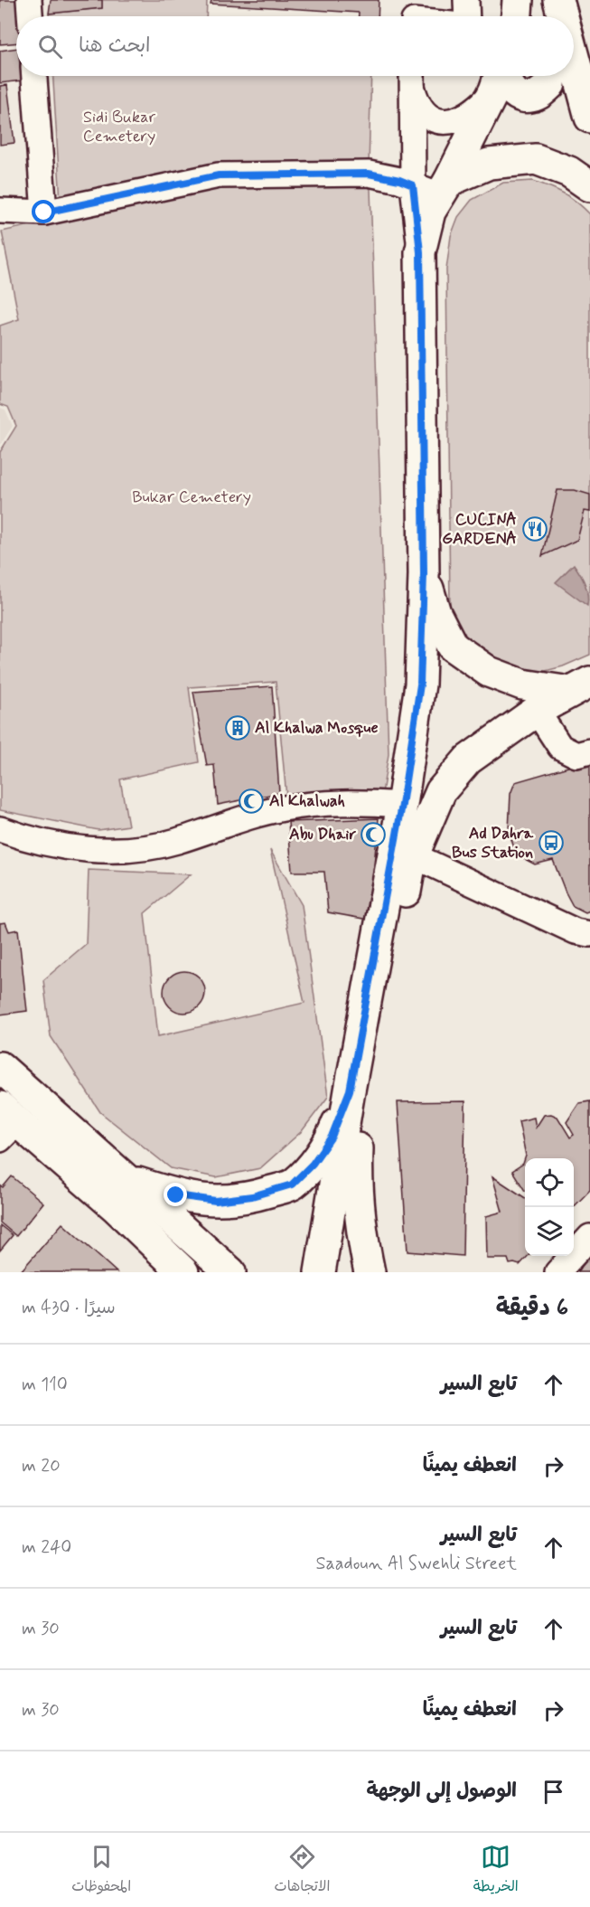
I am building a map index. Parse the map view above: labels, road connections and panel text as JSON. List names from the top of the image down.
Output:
{
  "parks": ["Sidi Bukar Cemetery", "Bukar Cemetery"],
  "places": {
    "restaurant": ["CUCINA GARDENA"],
    "building": ["Al Khalwa Mosque"],
    "mosque": ["Al Khalwah", "Abu Dhair"],
    "bus stop": ["Ad Dahra Bus Station"]
  },
  "page": {
    "search": "ابحث هنا",
    "heading": ["6 دقيقة", "سيرًا · 430 m"],
    "list": [
      ["تابع السير", "110 m"],
      ["انعطف يمينًا", "20 m"],
      ["تابع السير", "Saadoun Al Swehli Street", "240 m"],
      ["تابع السير", "30 m"],
      ["انعطف يمينًا", "30 m"],
      "الوصول إلى الوجهة"
    ],
    "nav": ["الخريطة", "الاتجاهات", "المحفوظات"]
  }
}
